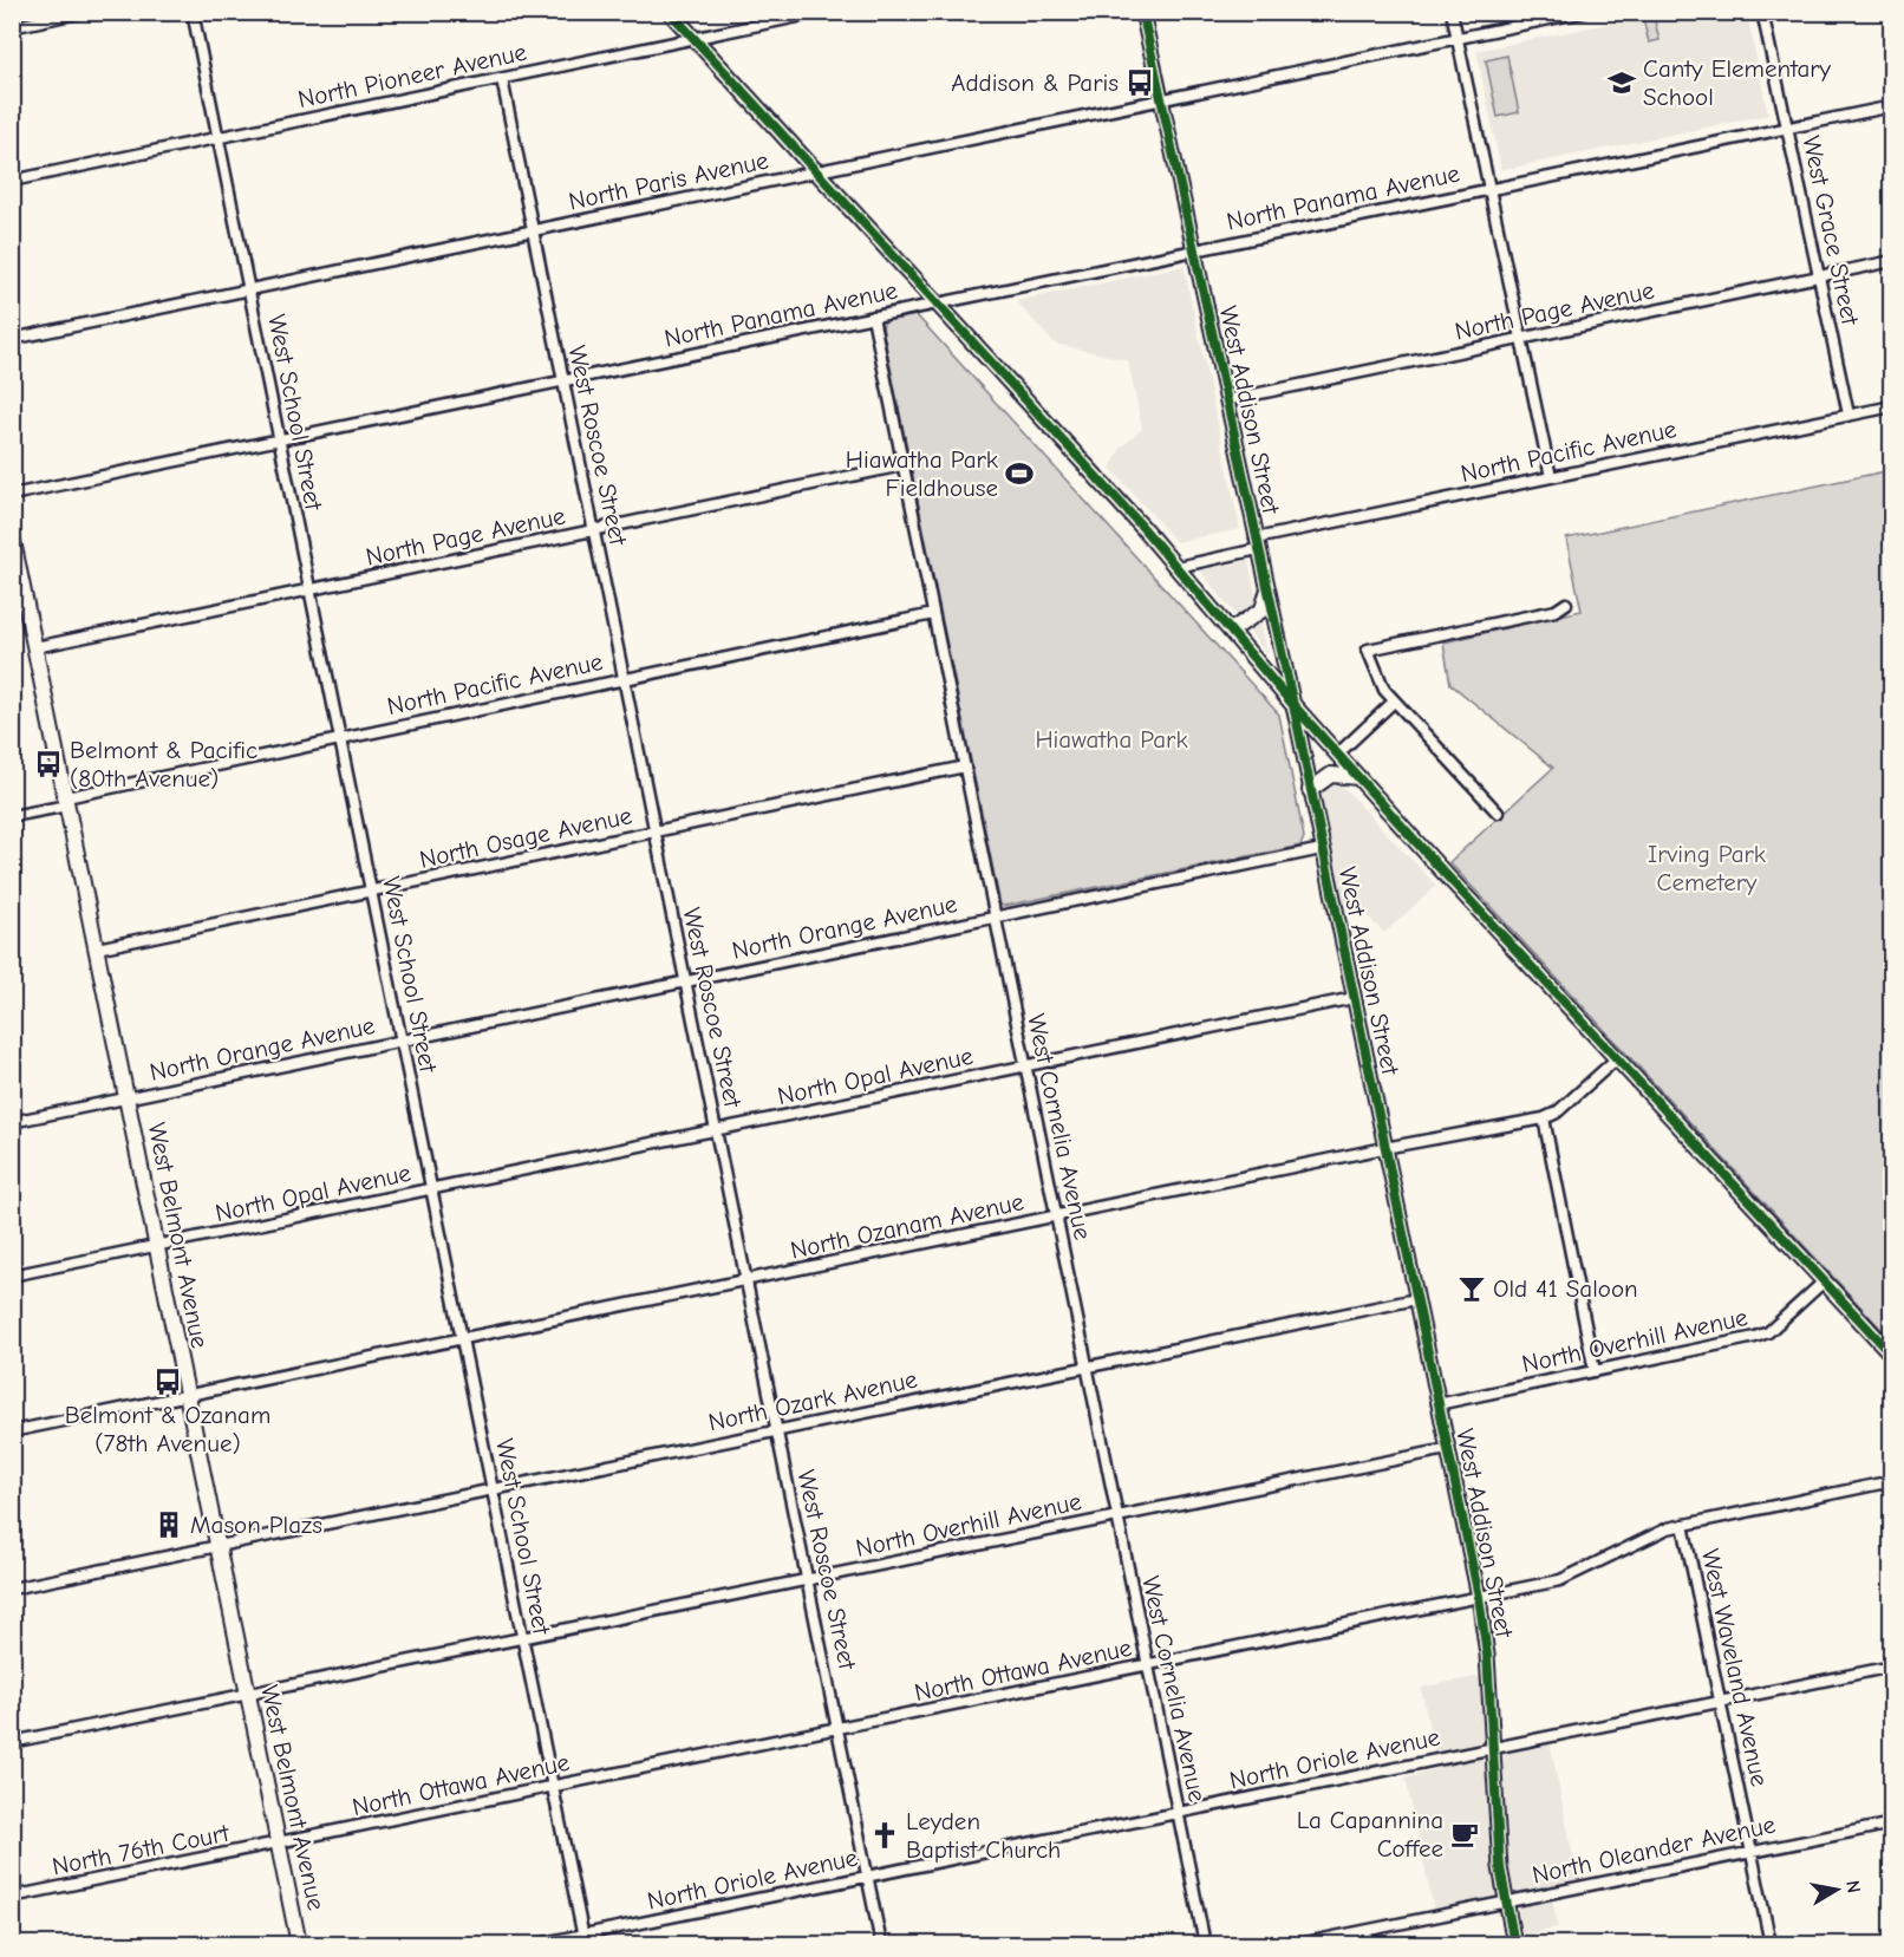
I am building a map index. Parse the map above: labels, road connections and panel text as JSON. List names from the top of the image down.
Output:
{
  "streets": {
    "main road": ["West Belmont Avenue"],
    "street": [
      "North Pioneer Avenue",
      "North Paris Avenue",
      "North Panama Avenue",
      "West Grace Street",
      "North Page Avenue",
      "West Addison Street",
      "West School Street",
      "West Roscoe Street",
      "North Pacific Avenue",
      "North Osage Avenue",
      "North Orange Avenue",
      "North Opal Avenue",
      "West Cornelia Avenue",
      "North Ozanam Avenue",
      "North Overhill Avenue",
      "North Ozark Avenue",
      "West Waveland Avenue",
      "North Ottawa Avenue",
      "North Oriole Avenue",
      "North 76th Court",
      "North Oleander Avenue"
    ]
  },
  "crossings": [
    ["North Pioneer Avenue", "West School Street"],
    ["North Pioneer Avenue", "West Roscoe Street"],
    ["North Paris Avenue", "West Addison Street"],
    ["North Paris Avenue", "West School Street"],
    ["North Paris Avenue", "West Roscoe Street"],
    ["North Panama Avenue", "West Grace Street"],
    ["North Panama Avenue", "West Addison Street"],
    ["North Panama Avenue", "West School Street"],
    ["North Panama Avenue", "West Roscoe Street"],
    ["North Panama Avenue", "West Cornelia Avenue"],
    ["West Grace Street", "North Page Avenue"],
    ["West Grace Street", "North Pacific Avenue"],
    ["North Page Avenue", "West Addison Street"],
    ["North Page Avenue", "West School Street"],
    ["North Page Avenue", "West Roscoe Street"],
    ["North Page Avenue", "West Cornelia Avenue"],
    ["North Page Avenue", "West Belmont Avenue"],
    ["West Addison Street", "North Pacific Avenue"],
    ["West Addison Street", "North Orange Avenue"],
    ["West Addison Street", "North Opal Avenue"],
    ["West Addison Street", "North Ozanam Avenue"],
    ["West Addison Street", "North Overhill Avenue"],
    ["West Addison Street", "North Ozark Avenue"],
    ["West Addison Street", "North Ottawa Avenue"],
    ["West Addison Street", "North Oriole Avenue"],
    ["West Addison Street", "North Oleander Avenue"],
    ["West School Street", "North Pacific Avenue"],
    ["West School Street", "North Osage Avenue"],
    ["West School Street", "North Orange Avenue"],
    ["West School Street", "North Opal Avenue"],
    ["West School Street", "North Ozanam Avenue"],
    ["West School Street", "North Overhill Avenue"],
    ["West School Street", "North Ozark Avenue"],
    ["West School Street", "North Ottawa Avenue"],
    ["West School Street", "North Oriole Avenue"],
    ["West Roscoe Street", "North Pacific Avenue"],
    ["West Roscoe Street", "North Osage Avenue"],
    ["West Roscoe Street", "North Orange Avenue"],
    ["West Roscoe Street", "North Opal Avenue"],
    ["West Roscoe Street", "North Ozanam Avenue"],
    ["West Roscoe Street", "North Overhill Avenue"],
    ["West Roscoe Street", "North Ozark Avenue"],
    ["West Roscoe Street", "North Ottawa Avenue"],
    ["West Roscoe Street", "North Oriole Avenue"],
    ["North Pacific Avenue", "West Cornelia Avenue"],
    ["North Pacific Avenue", "West Belmont Avenue"],
    ["North Osage Avenue", "West Cornelia Avenue"],
    ["North Osage Avenue", "West Belmont Avenue"],
    ["North Orange Avenue", "West Cornelia Avenue"],
    ["North Orange Avenue", "West Belmont Avenue"],
    ["North Opal Avenue", "West Cornelia Avenue"],
    ["North Opal Avenue", "West Belmont Avenue"],
    ["West Cornelia Avenue", "North Ozanam Avenue"],
    ["West Cornelia Avenue", "North Overhill Avenue"],
    ["West Cornelia Avenue", "North Ozark Avenue"],
    ["West Cornelia Avenue", "North Ottawa Avenue"],
    ["West Cornelia Avenue", "North Oriole Avenue"],
    ["North Ozanam Avenue", "West Belmont Avenue"],
    ["West Belmont Avenue", "North Overhill Avenue"],
    ["West Belmont Avenue", "North Ozark Avenue"],
    ["West Belmont Avenue", "North Ottawa Avenue"],
    ["West Belmont Avenue", "North 76th Court"],
    ["West Waveland Avenue", "North Ottawa Avenue"],
    ["West Waveland Avenue", "North Oriole Avenue"],
    ["West Waveland Avenue", "North Oleander Avenue"],
    ["North Ottawa Avenue", "North 76th Court"]
  ],
  "parks": ["Hiawatha Park", "Irving Park Cemetery"],
  "places": {
    "bus stop": ["Addison & Paris", "Belmont & Pacific (80th Avenue)", "Belmont & Ozanam (78th Avenue)"],
    "school or university": ["Canty Elementary School"],
    "sports": ["Hiawatha Park Fieldhouse"],
    "bar": ["Old 41 Saloon"],
    "building": ["Mason Plazs"],
    "cafe": ["La Capannina Coffee"],
    "church": ["Leyden Baptist Church"]
  },
  "north": "right"
}
